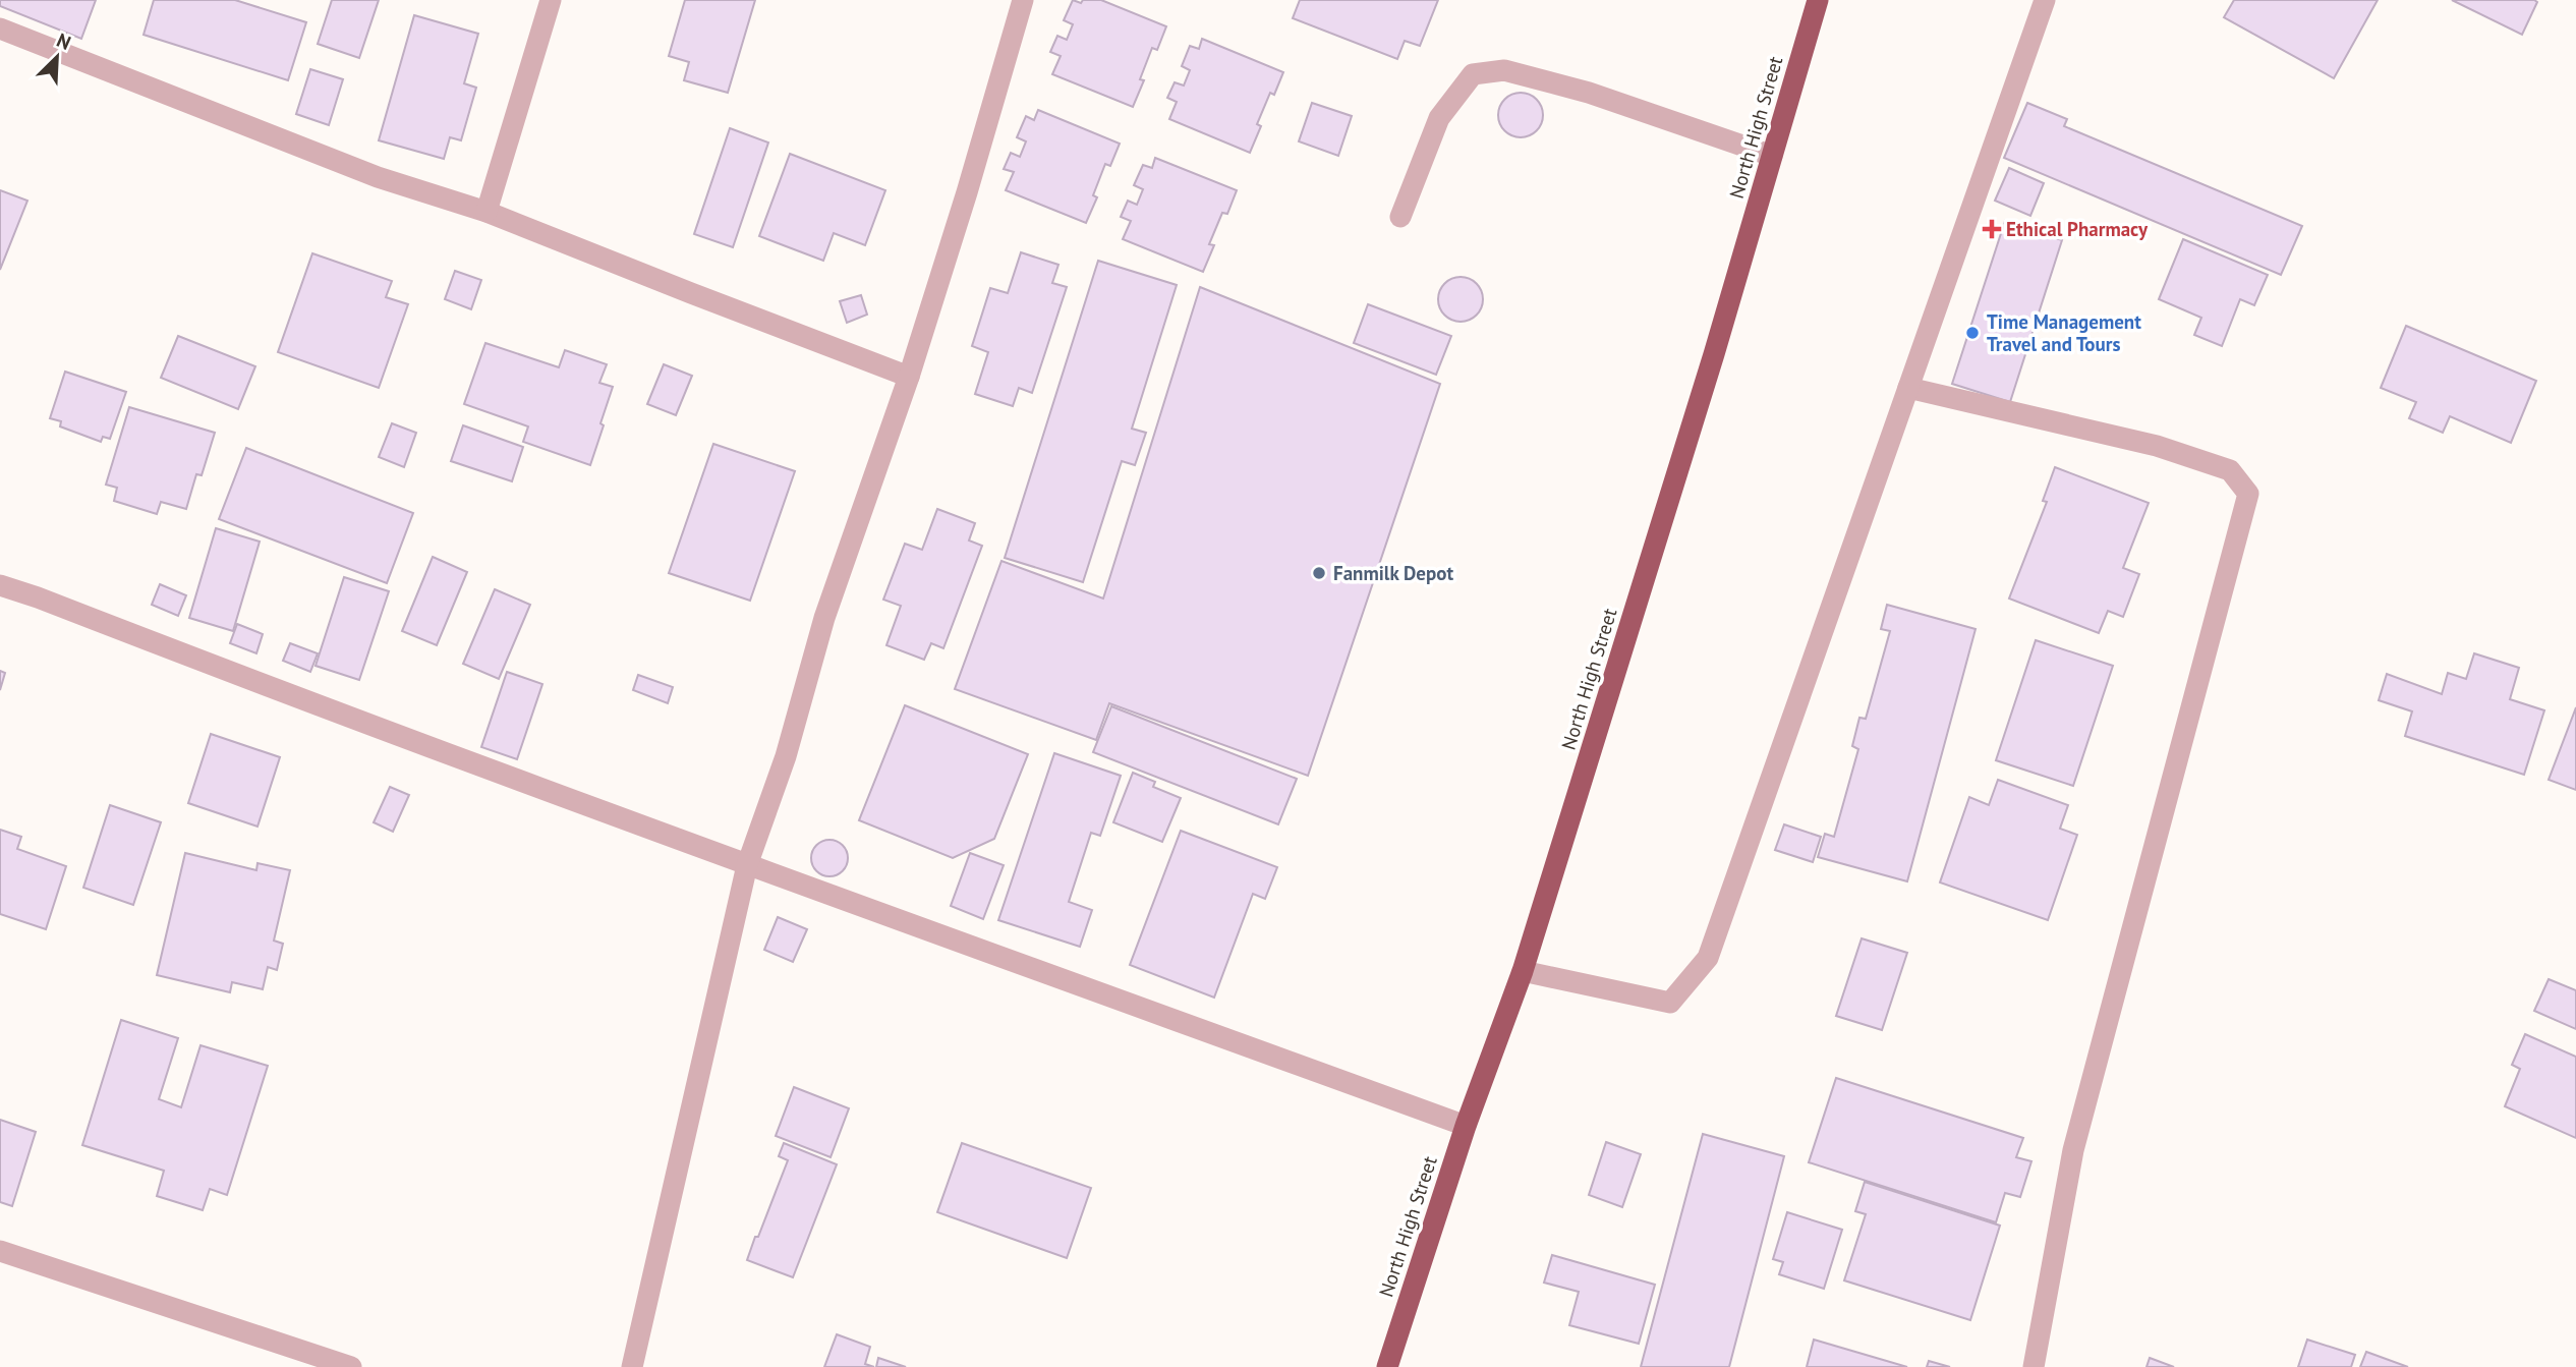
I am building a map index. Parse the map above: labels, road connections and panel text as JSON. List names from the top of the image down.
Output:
{
  "streets": {
    "highway": ["North High Street"]
  },
  "places": {
    "health": ["Ethical Pharmacy"],
    "other": ["Time Management Travel and Tours", "Fanmilk Depot"]
  },
  "north": "top right"
}
